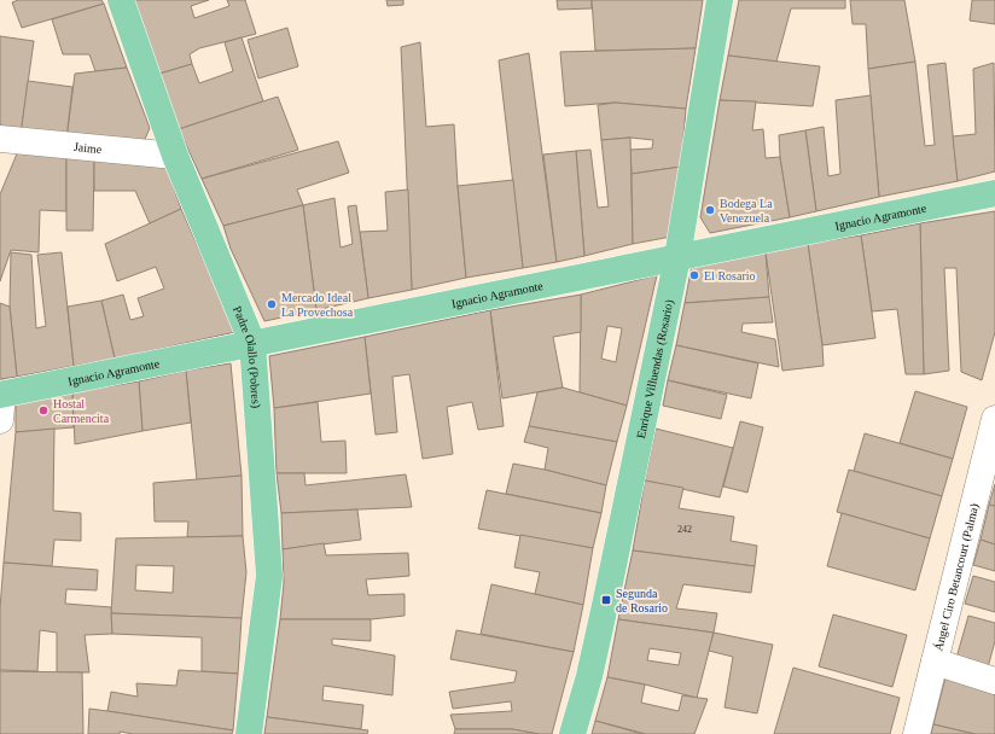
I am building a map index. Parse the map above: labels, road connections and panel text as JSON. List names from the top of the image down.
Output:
{
  "streets": {
    "main road": ["Ignacio Agramonte", "Padre Olallo (Pobres)", "Enrique Villuendas (Rosario)"],
    "street": ["Jaime", "Ángel Ciro Betancourt (Palma)"]
  },
  "crossings": [
    ["Jaime", "Padre Olallo (Pobres)"],
    ["Ignacio Agramonte", "Padre Olallo (Pobres)"],
    ["Ignacio Agramonte", "Enrique Villuendas (Rosario)"]
  ],
  "places": {
    "other": [
      "Bodega La Venezuela",
      "El Rosario",
      "Mercado Ideal La Provechosa",
      "Hostal Carmencita"
    ],
    "transit": ["Segunda de Rosario"]
  },
  "house_numbers": ["242"]
}
